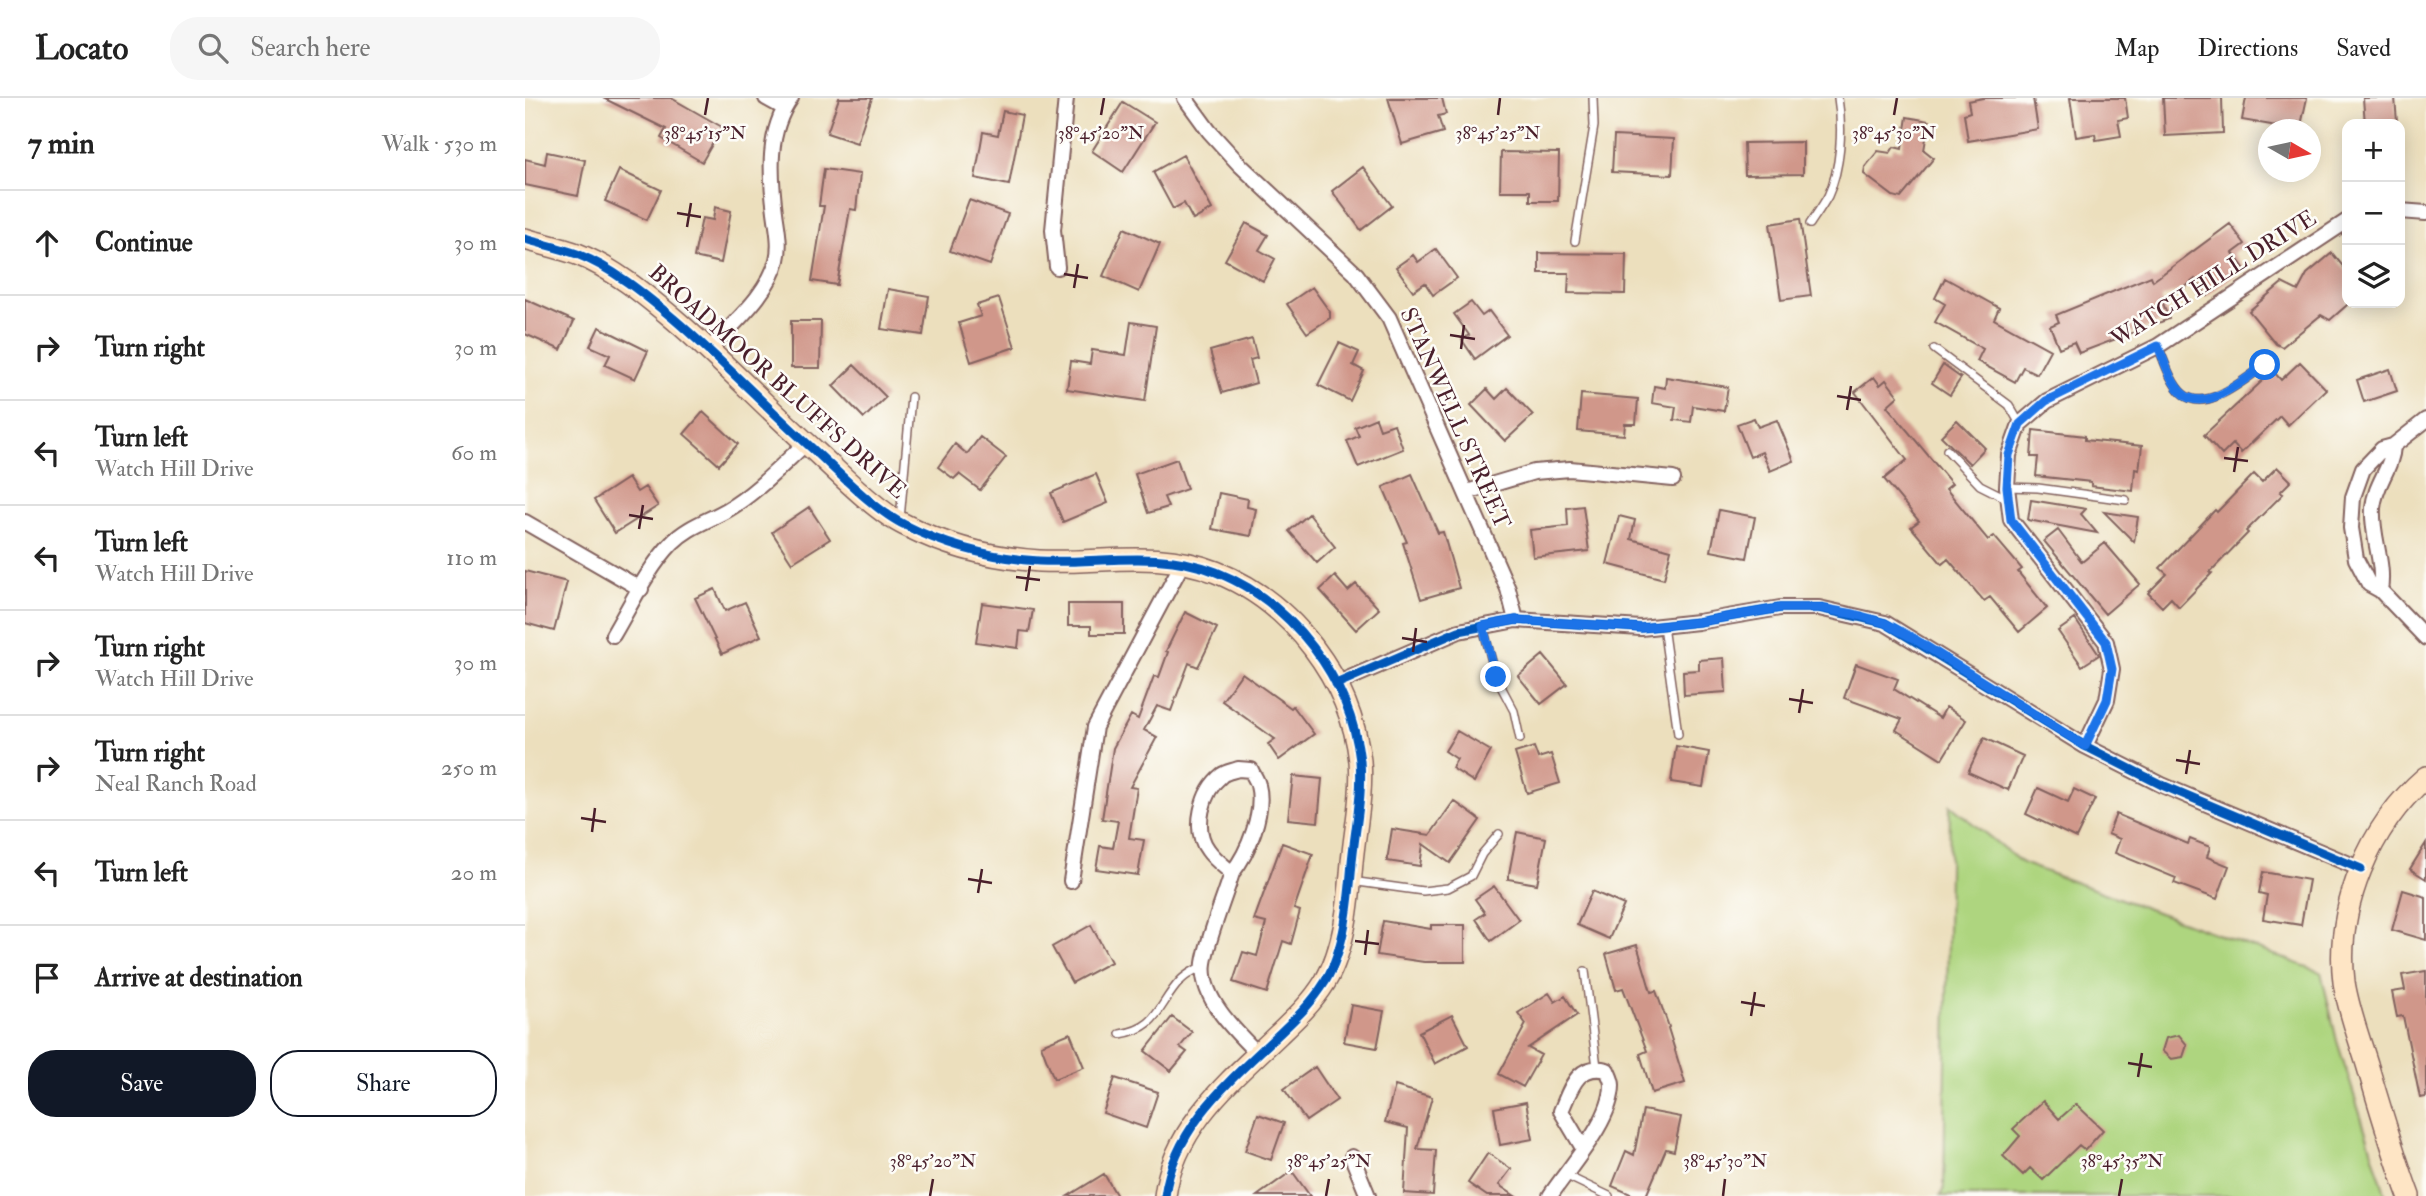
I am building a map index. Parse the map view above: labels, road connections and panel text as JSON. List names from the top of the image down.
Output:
{
  "streets": {
    "street": ["WATCH HILL DRIVE", "BROADMOOR BLUFFS DRIVE", "STANWELL STREET"]
  },
  "north": "right",
  "page": {
    "header": "Locato",
    "search": "Search here",
    "nav": ["Map", "Directions", "Saved"],
    "heading": ["7 min", "Walk · 530 m"],
    "map_buttons": ["+", "−"],
    "list": [
      ["Continue", "30 m"],
      ["Turn right", "30 m"],
      ["Turn left", "Watch Hill Drive", "60 m"],
      ["Turn left", "Watch Hill Drive", "110 m"],
      ["Turn right", "Watch Hill Drive", "30 m"],
      ["Turn right", "Neal Ranch Road", "250 m"],
      ["Turn left", "20 m"],
      "Arrive at destination"
    ],
    "buttons": ["Save", "Share"]
  },
  "coordinates": [
    "38°45'15\"N",
    "38°45'20\"N",
    "38°45'25\"N",
    "38°45'30\"N",
    "38°45'35\"N"
  ]
}
